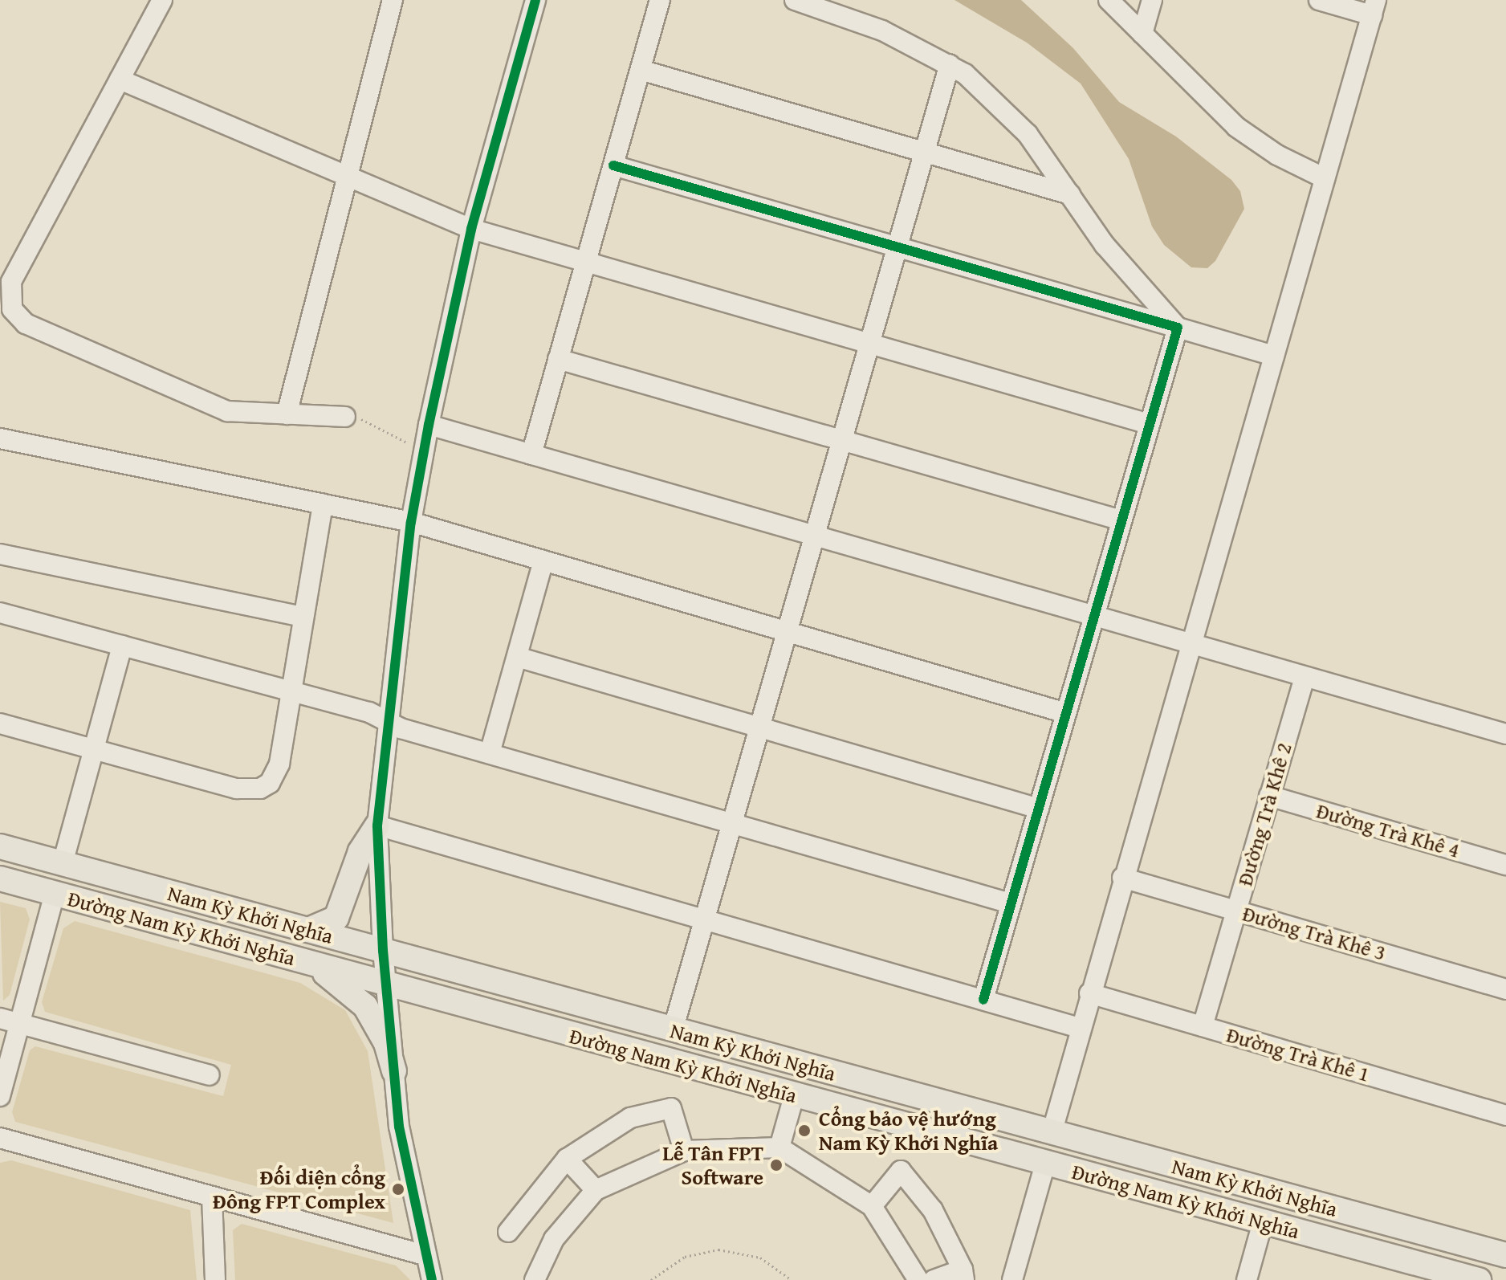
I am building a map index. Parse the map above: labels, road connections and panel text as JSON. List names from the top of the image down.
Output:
{
  "streets": {
    "main road": ["Nam Kỳ Khởi Nghĩa", "Đường Nam Kỳ Khởi Nghĩa"],
    "street": [
      "Đường Trà Khê 2",
      "Đường Trà Khê 4",
      "Đường Trà Khê 3",
      "Đường Trà Khê 1"
    ]
  },
  "crossings": [
    ["Đường Trà Khê 2", "Đường Trà Khê 4"],
    ["Đường Trà Khê 2", "Đường Trà Khê 3"],
    ["Đường Trà Khê 2", "Đường Trà Khê 1"]
  ],
  "places": ["Cổng bảo vệ hướng Nam Kỳ Khởi Nghĩa", "Lễ Tân FPT Software", "Đối diện cổng Đông FPT Complex"]
}
